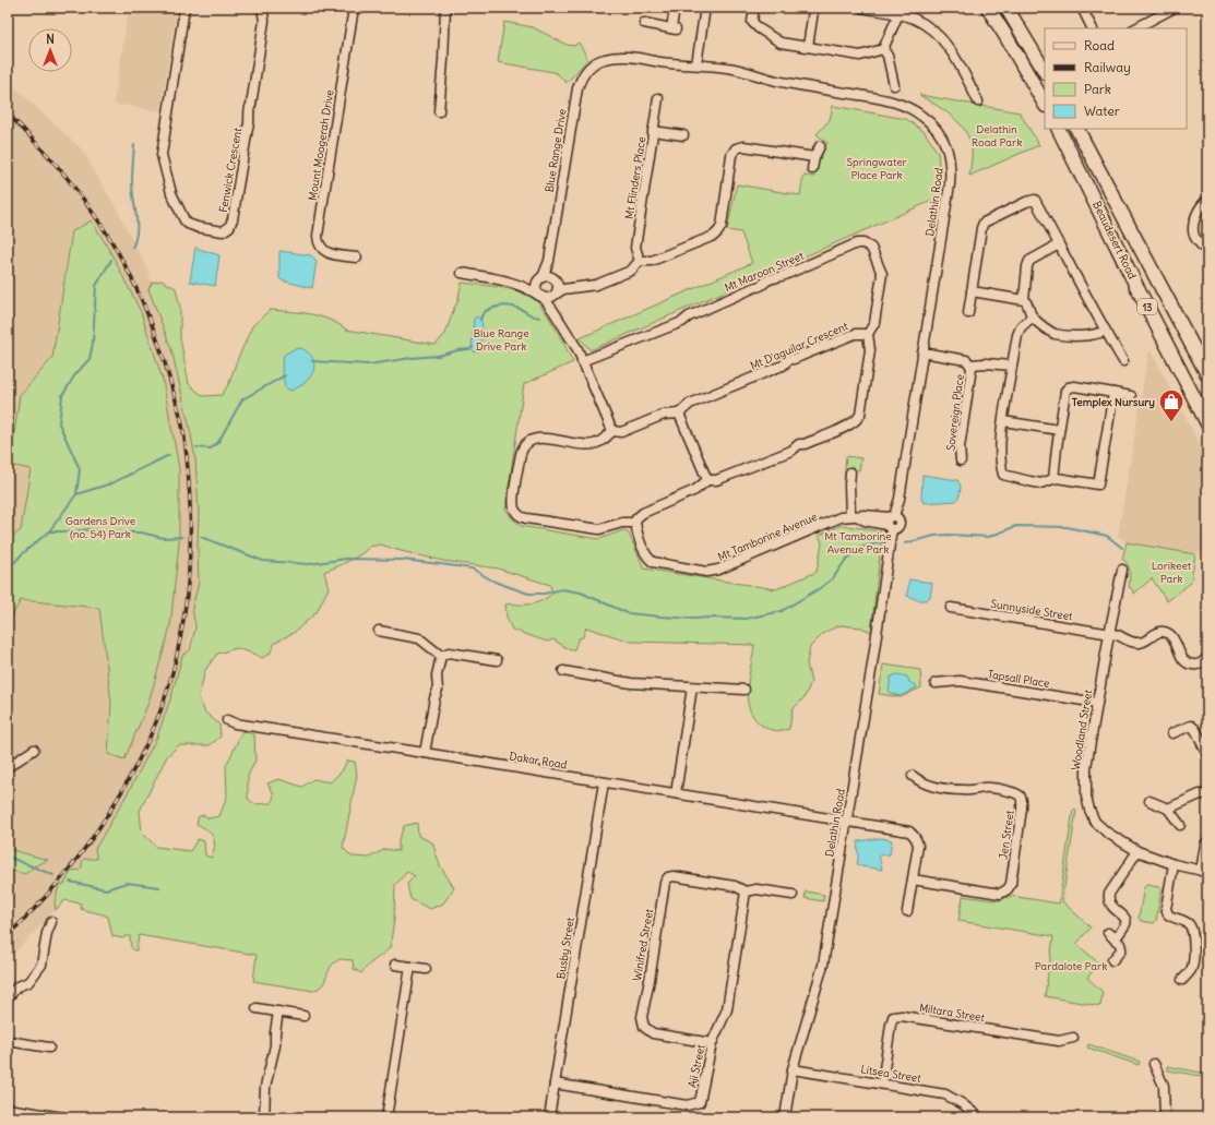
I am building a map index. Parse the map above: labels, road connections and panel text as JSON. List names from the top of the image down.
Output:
{
  "streets": {
    "highway": ["Beaudesert Road", "13"],
    "street": [
      "Mount Moogerah Drive",
      "Blue Range Drive",
      "Fenwick Crescent",
      "Mt Flinders Place",
      "Delathin Road",
      "Mt Maroon Street",
      "Mt D'aguilar Crescent",
      "Sovereign Place",
      "Mt Tamborine Avenue",
      "Sunnyside Street",
      "Tapsall Place",
      "Woodland Street",
      "Dakar Road",
      "Jen Street",
      "Winifred Street",
      "Busby Street",
      "Miltara Street",
      "Aji Street",
      "Litsea Street"
    ]
  },
  "crossings": [
    ["Blue Range Drive", "Delathin Road"],
    ["Delathin Road", "Sovereign Place"],
    ["Delathin Road", "Mt Tamborine Avenue"],
    ["Delathin Road", "Dakar Road"],
    ["Delathin Road", "Litsea Street"],
    ["Mt Maroon Street", "Mt D'aguilar Crescent"],
    ["Sunnyside Street", "Woodland Street"],
    ["Tapsall Place", "Woodland Street"],
    ["Dakar Road", "Jen Street"],
    ["Dakar Road", "Busby Street"],
    ["Winifred Street", "Aji Street"],
    ["Busby Street", "Aji Street"],
    ["Miltara Street", "Litsea Street"]
  ],
  "parks": [
    "Delathin Road Park",
    "Springwater Place Park",
    "Blue Range Drive Park",
    "Gardens Drive (no. 54) Park",
    "Mt Tamborine Avenue Park",
    "Lorikeet Park",
    "Pardalote Park"
  ],
  "places": {
    "shop": ["Templex Nursury"]
  },
  "legend": [
    "Road",
    "Railway",
    "Park",
    "Water"
  ],
  "north": "top"
}
